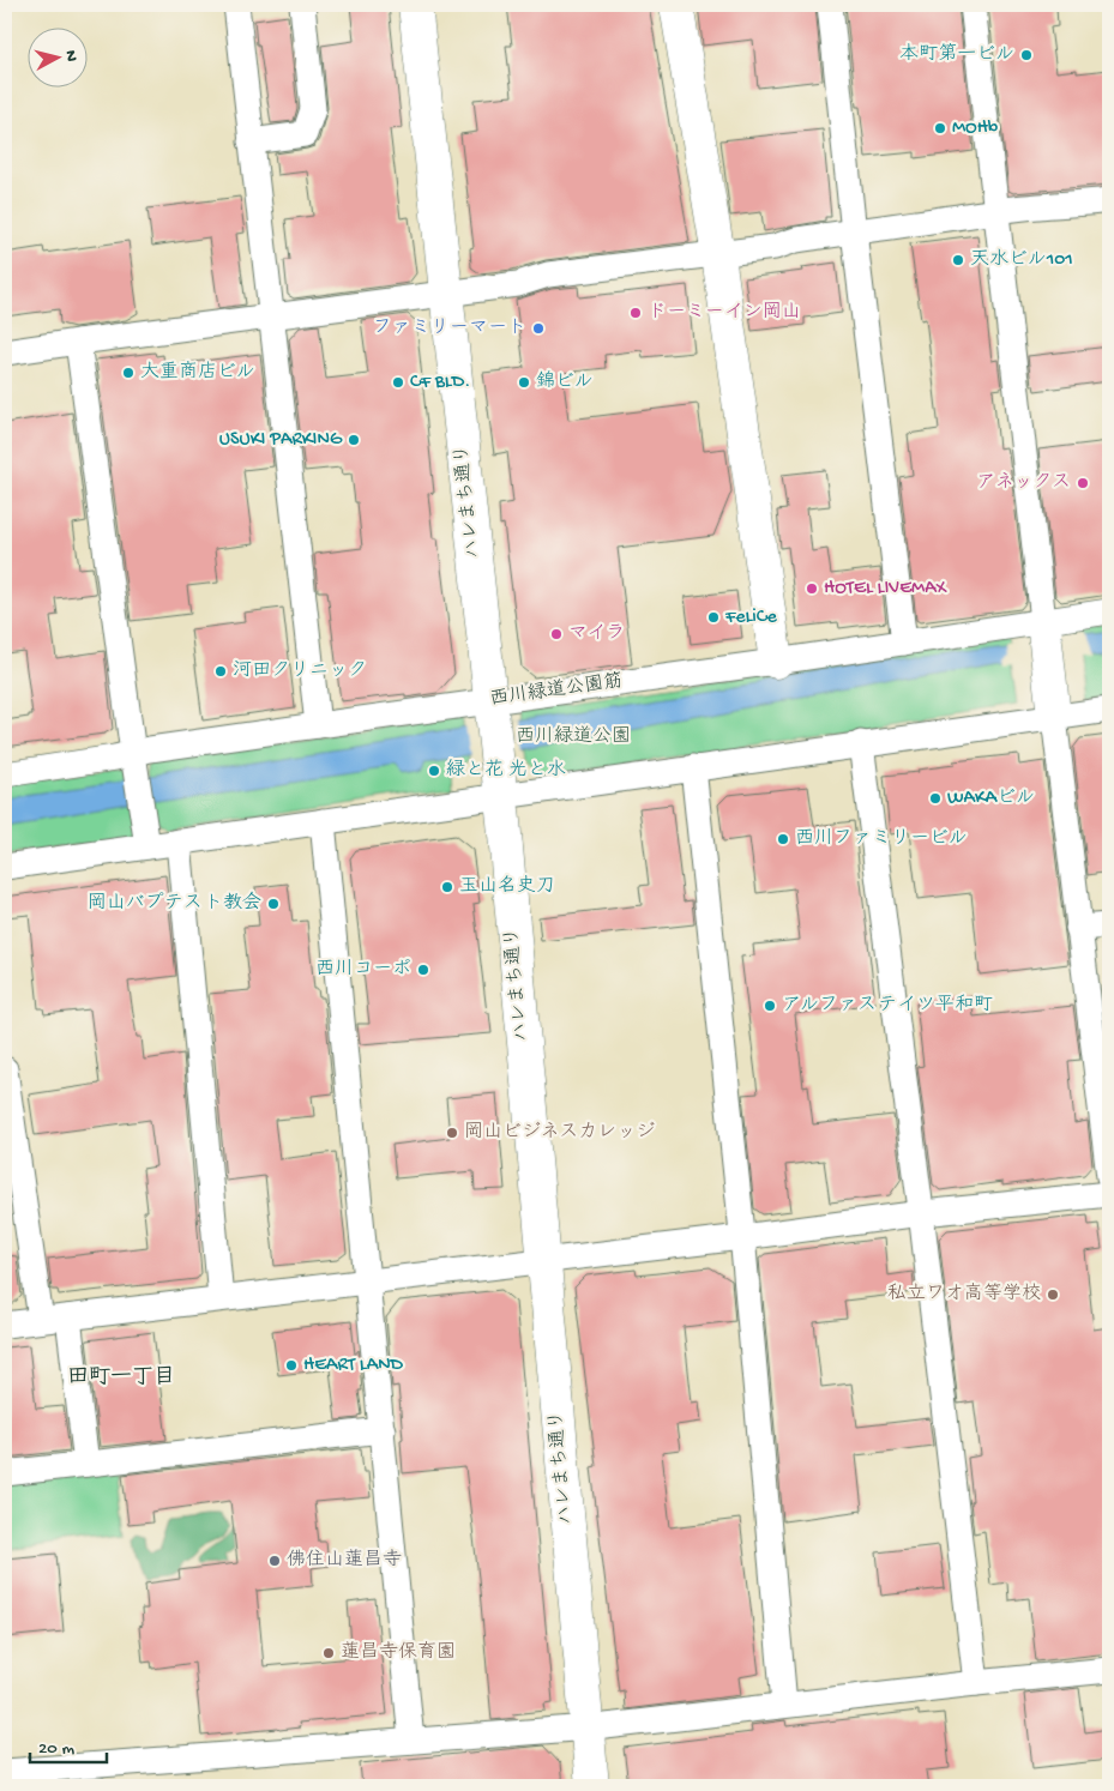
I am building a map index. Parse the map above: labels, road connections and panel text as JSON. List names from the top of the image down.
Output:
{
  "streets": {
    "street": ["ハレまち通り", "西川緑道公園筋"]
  },
  "crossings": [
    ["ハレまち通り", "西川緑道公園筋"]
  ],
  "districts": ["田町一丁目"],
  "parks": ["西川緑道公園"],
  "places": [
    "本町第一ビル",
    "MOHb",
    "天水ビル101",
    "ドーミーイン岡山",
    "ファミリーマート",
    "大重商店ビル",
    "CF BLD.",
    "錦ビル",
    "USUKI PARKING",
    "アネックス",
    "HOTEL LIVEMAX",
    "FeLiCe",
    "マイラ",
    "河田クリニック",
    "緑と花 光と水",
    "WAKAビル",
    "西川ファミリービル",
    "玉山名史刀",
    "岡山バプテスト教会",
    "西川コーポ",
    "アルファステイツ平和町",
    "岡山ビジネスカレッジ",
    "私立ワオ高等学校",
    "HEART LAND",
    "佛住山蓮昌寺",
    "蓮昌寺保育園"
  ],
  "scale_bar": "20 m",
  "north": "right"
}
